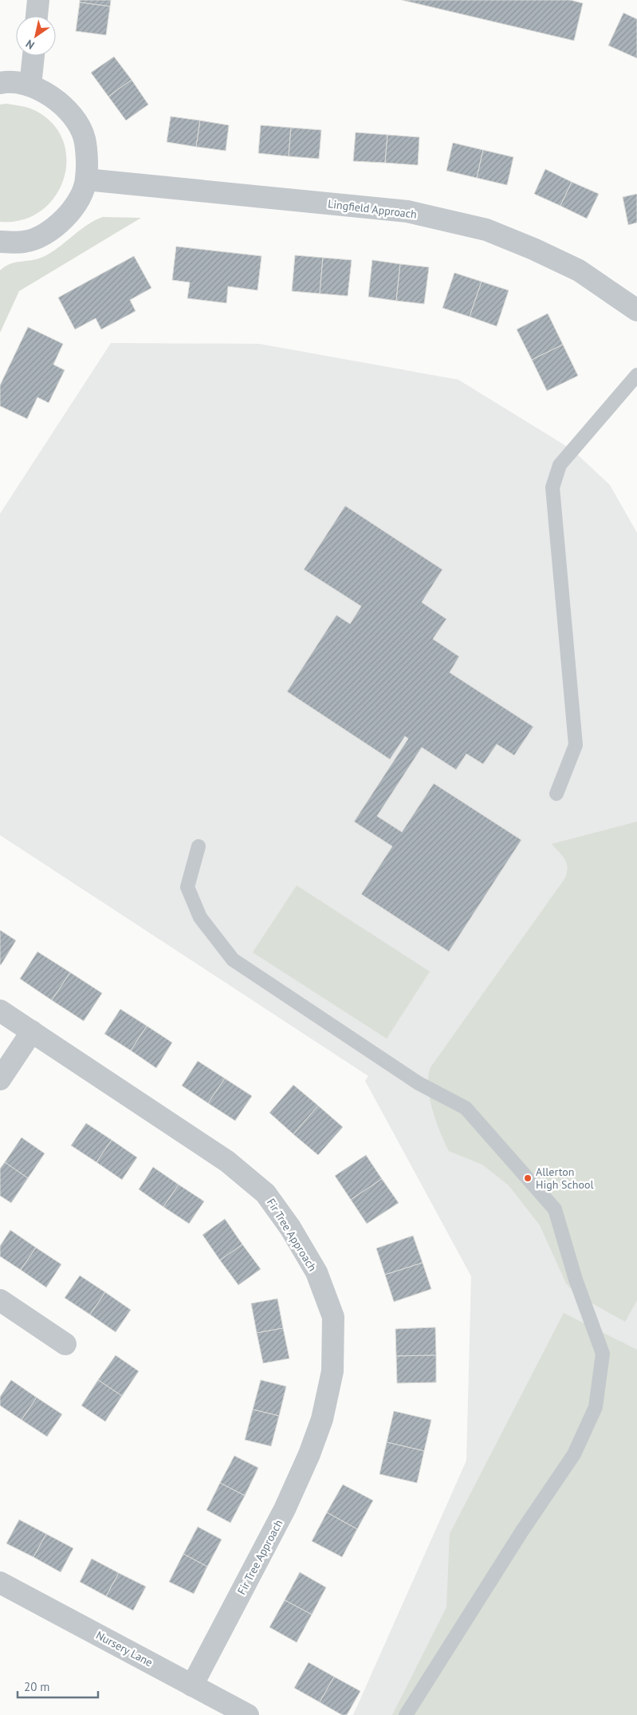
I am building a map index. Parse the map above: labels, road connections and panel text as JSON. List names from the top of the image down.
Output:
{
  "streets": {
    "street": ["Lingfield Approach", "Fir Tree Approach", "Nursery Lane"]
  },
  "crossings": [
    ["Fir Tree Approach", "Nursery Lane"]
  ],
  "places": ["Allerton High School"],
  "scale_bar": "20 m",
  "north": "bottom left"
}
